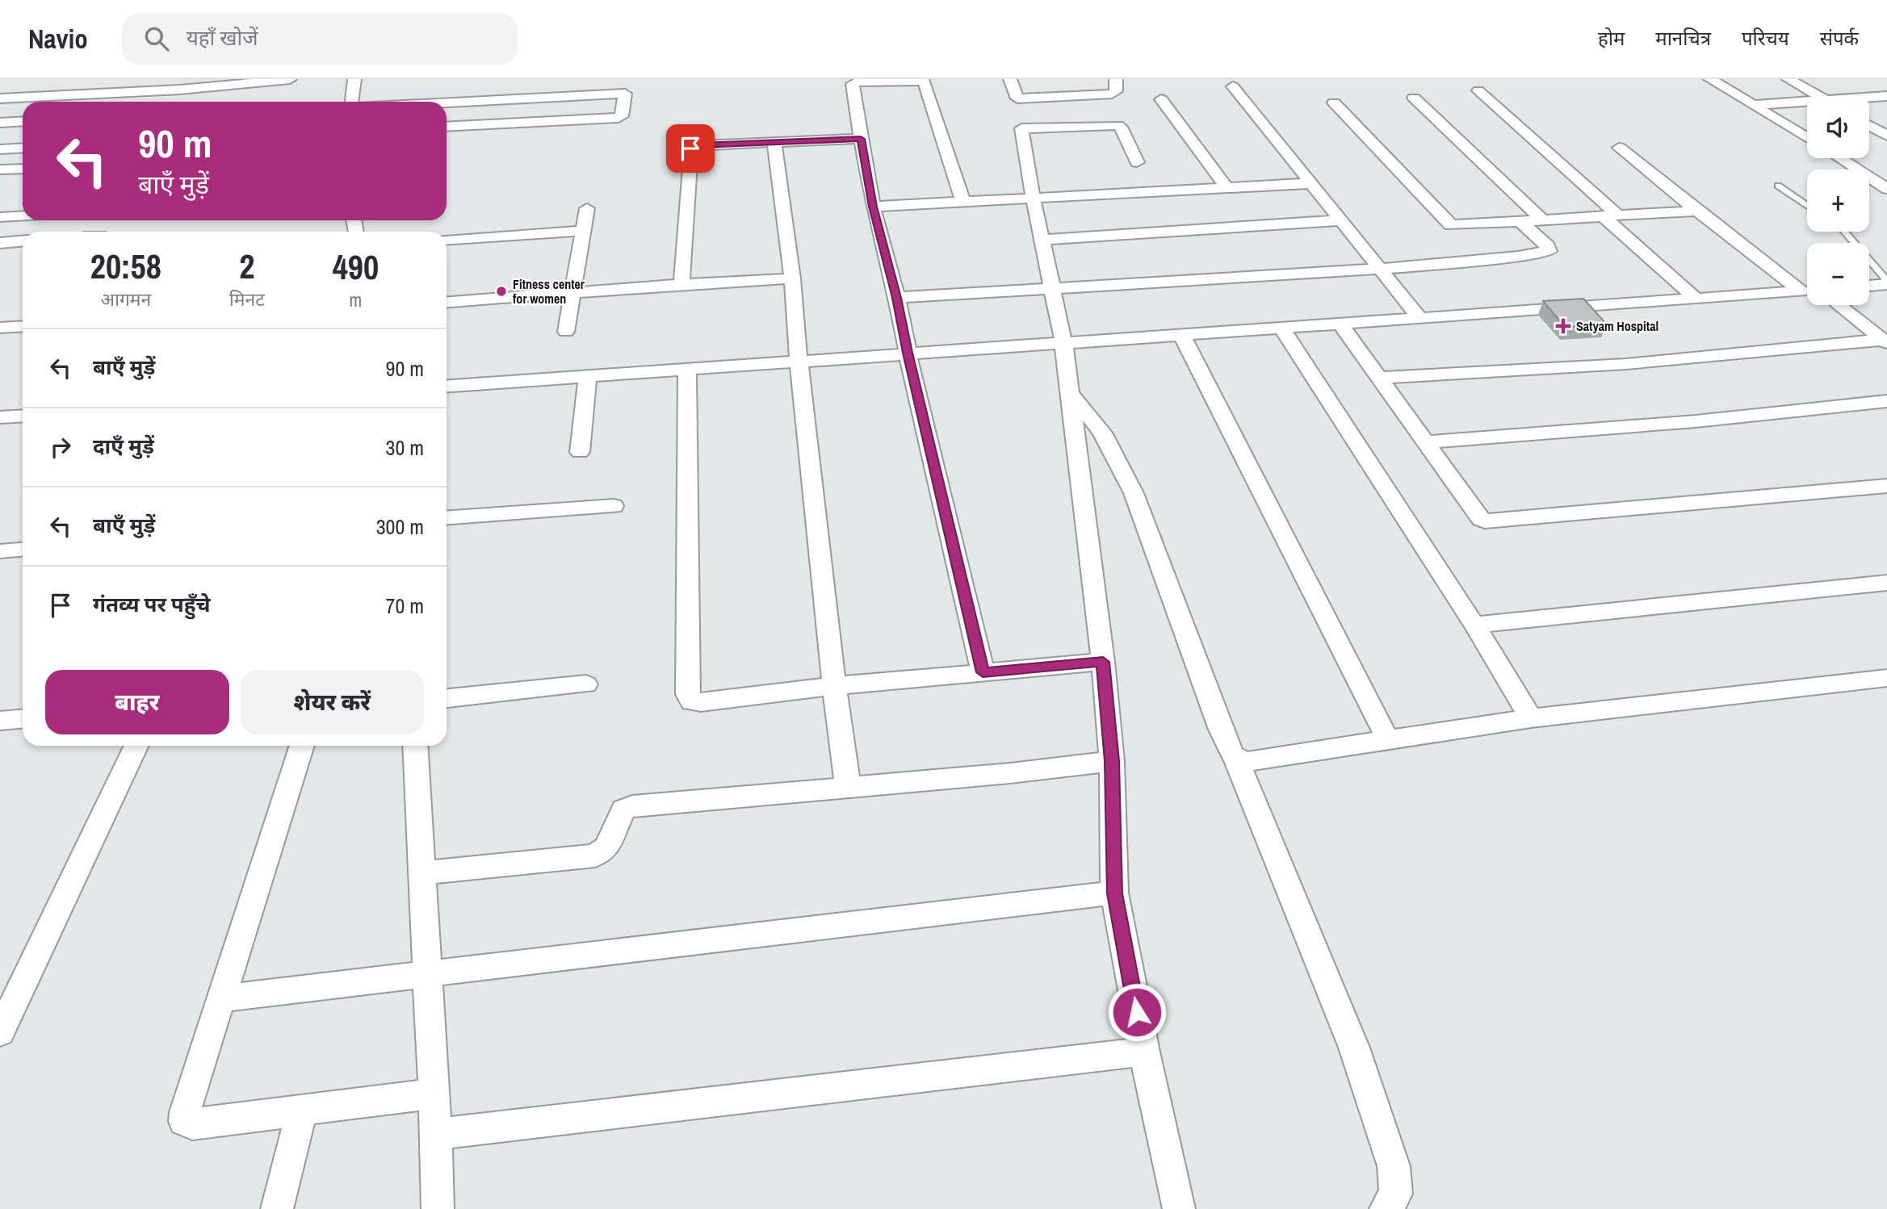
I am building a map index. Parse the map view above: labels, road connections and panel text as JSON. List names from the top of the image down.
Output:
{
  "places": {
    "other": ["Fitness center for women"],
    "health": ["Satyam Hospital"]
  },
  "page": {
    "header": "Navio",
    "search": "यहाँ खोजें",
    "nav": [
      "होम",
      "मानचित्र",
      "परिचय",
      "संपर्क"
    ],
    "map_buttons": ["+", "−"],
    "turn": ["90 m", "बाएँ मुड़ें"],
    "eta": [
      "20:58",
      "आगमन",
      "2",
      "मिनट",
      "490",
      "m"
    ],
    "list": [
      {
        "name": "बाएँ मुड़ें",
        "value": "90 m"
      },
      {
        "name": "दाएँ मुड़ें",
        "value": "30 m"
      },
      {
        "name": "बाएँ मुड़ें",
        "value": "300 m"
      },
      {
        "name": "गंतव्य पर पहुँचे",
        "value": "70 m"
      }
    ],
    "buttons": ["बाहर", "शेयर करें"]
  }
}
